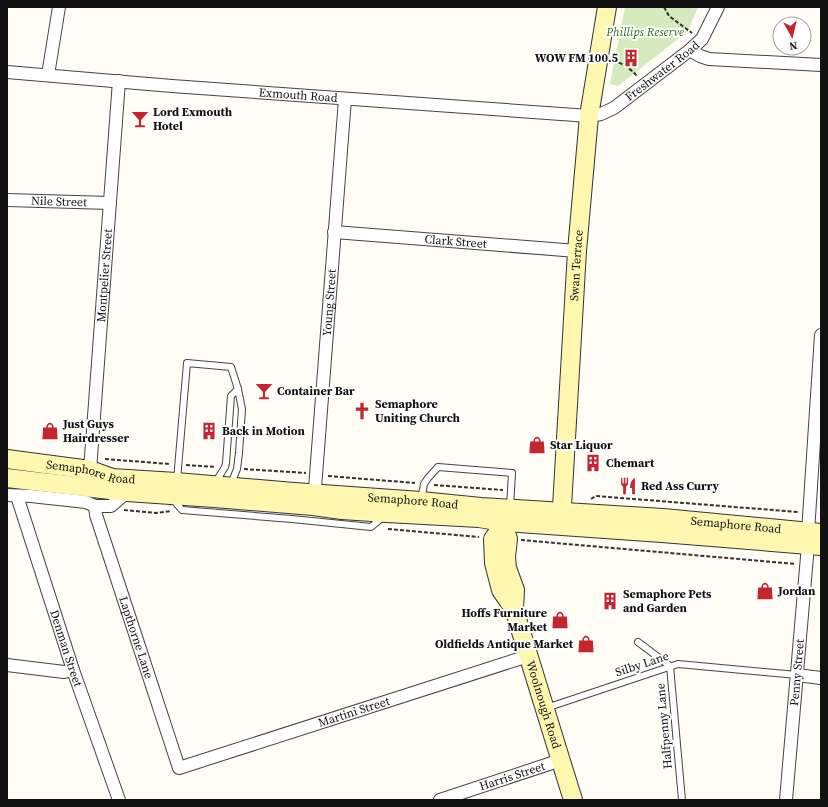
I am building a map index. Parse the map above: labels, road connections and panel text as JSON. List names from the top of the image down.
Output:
{
  "streets": {
    "main road": ["Swan Terrace", "Semaphore Road", "Woolnough Road"],
    "street": [
      "Freshwater Road",
      "Exmouth Road",
      "Nile Street",
      "Clark Street",
      "Montpelier Street",
      "Young Street",
      "Lapthorne Lane",
      "Denman Street",
      "Penny Street",
      "Martini Street",
      "Harris Street"
    ],
    "lane": ["Silby Lane", "Halfpenny Lane"]
  },
  "crossings": [
    ["Freshwater Road", "Exmouth Road"],
    ["Freshwater Road", "Swan Terrace"],
    ["Exmouth Road", "Swan Terrace"],
    ["Exmouth Road", "Montpelier Street"],
    ["Exmouth Road", "Young Street"],
    ["Nile Street", "Montpelier Street"],
    ["Clark Street", "Swan Terrace"],
    ["Clark Street", "Young Street"],
    ["Swan Terrace", "Semaphore Road"],
    ["Montpelier Street", "Semaphore Road"],
    ["Young Street", "Semaphore Road"],
    ["Semaphore Road", "Denman Street"],
    ["Semaphore Road", "Penny Street"],
    ["Semaphore Road", "Woolnough Road"],
    ["Lapthorne Lane", "Martini Street"],
    ["Silby Lane", "Penny Street"],
    ["Silby Lane", "Woolnough Road"],
    ["Silby Lane", "Halfpenny Lane"],
    ["Woolnough Road", "Martini Street"],
    ["Woolnough Road", "Harris Street"]
  ],
  "parks": ["Phillips Reserve"],
  "places": {
    "building": [
      "WOW FM 100.5",
      "Back in Motion",
      "Chemart",
      "Semaphore Pets and Garden"
    ],
    "bar": ["Lord Exmouth Hotel", "Container Bar"],
    "church": ["Semaphore Uniting Church"],
    "shop": [
      "Just Guys Hairdresser",
      "Star Liquor",
      "Jordan",
      "Hoffs Furniture Market",
      "Oldfields Antique Market"
    ],
    "restaurant": ["Red Ass Curry"]
  },
  "north": "bottom"
}
